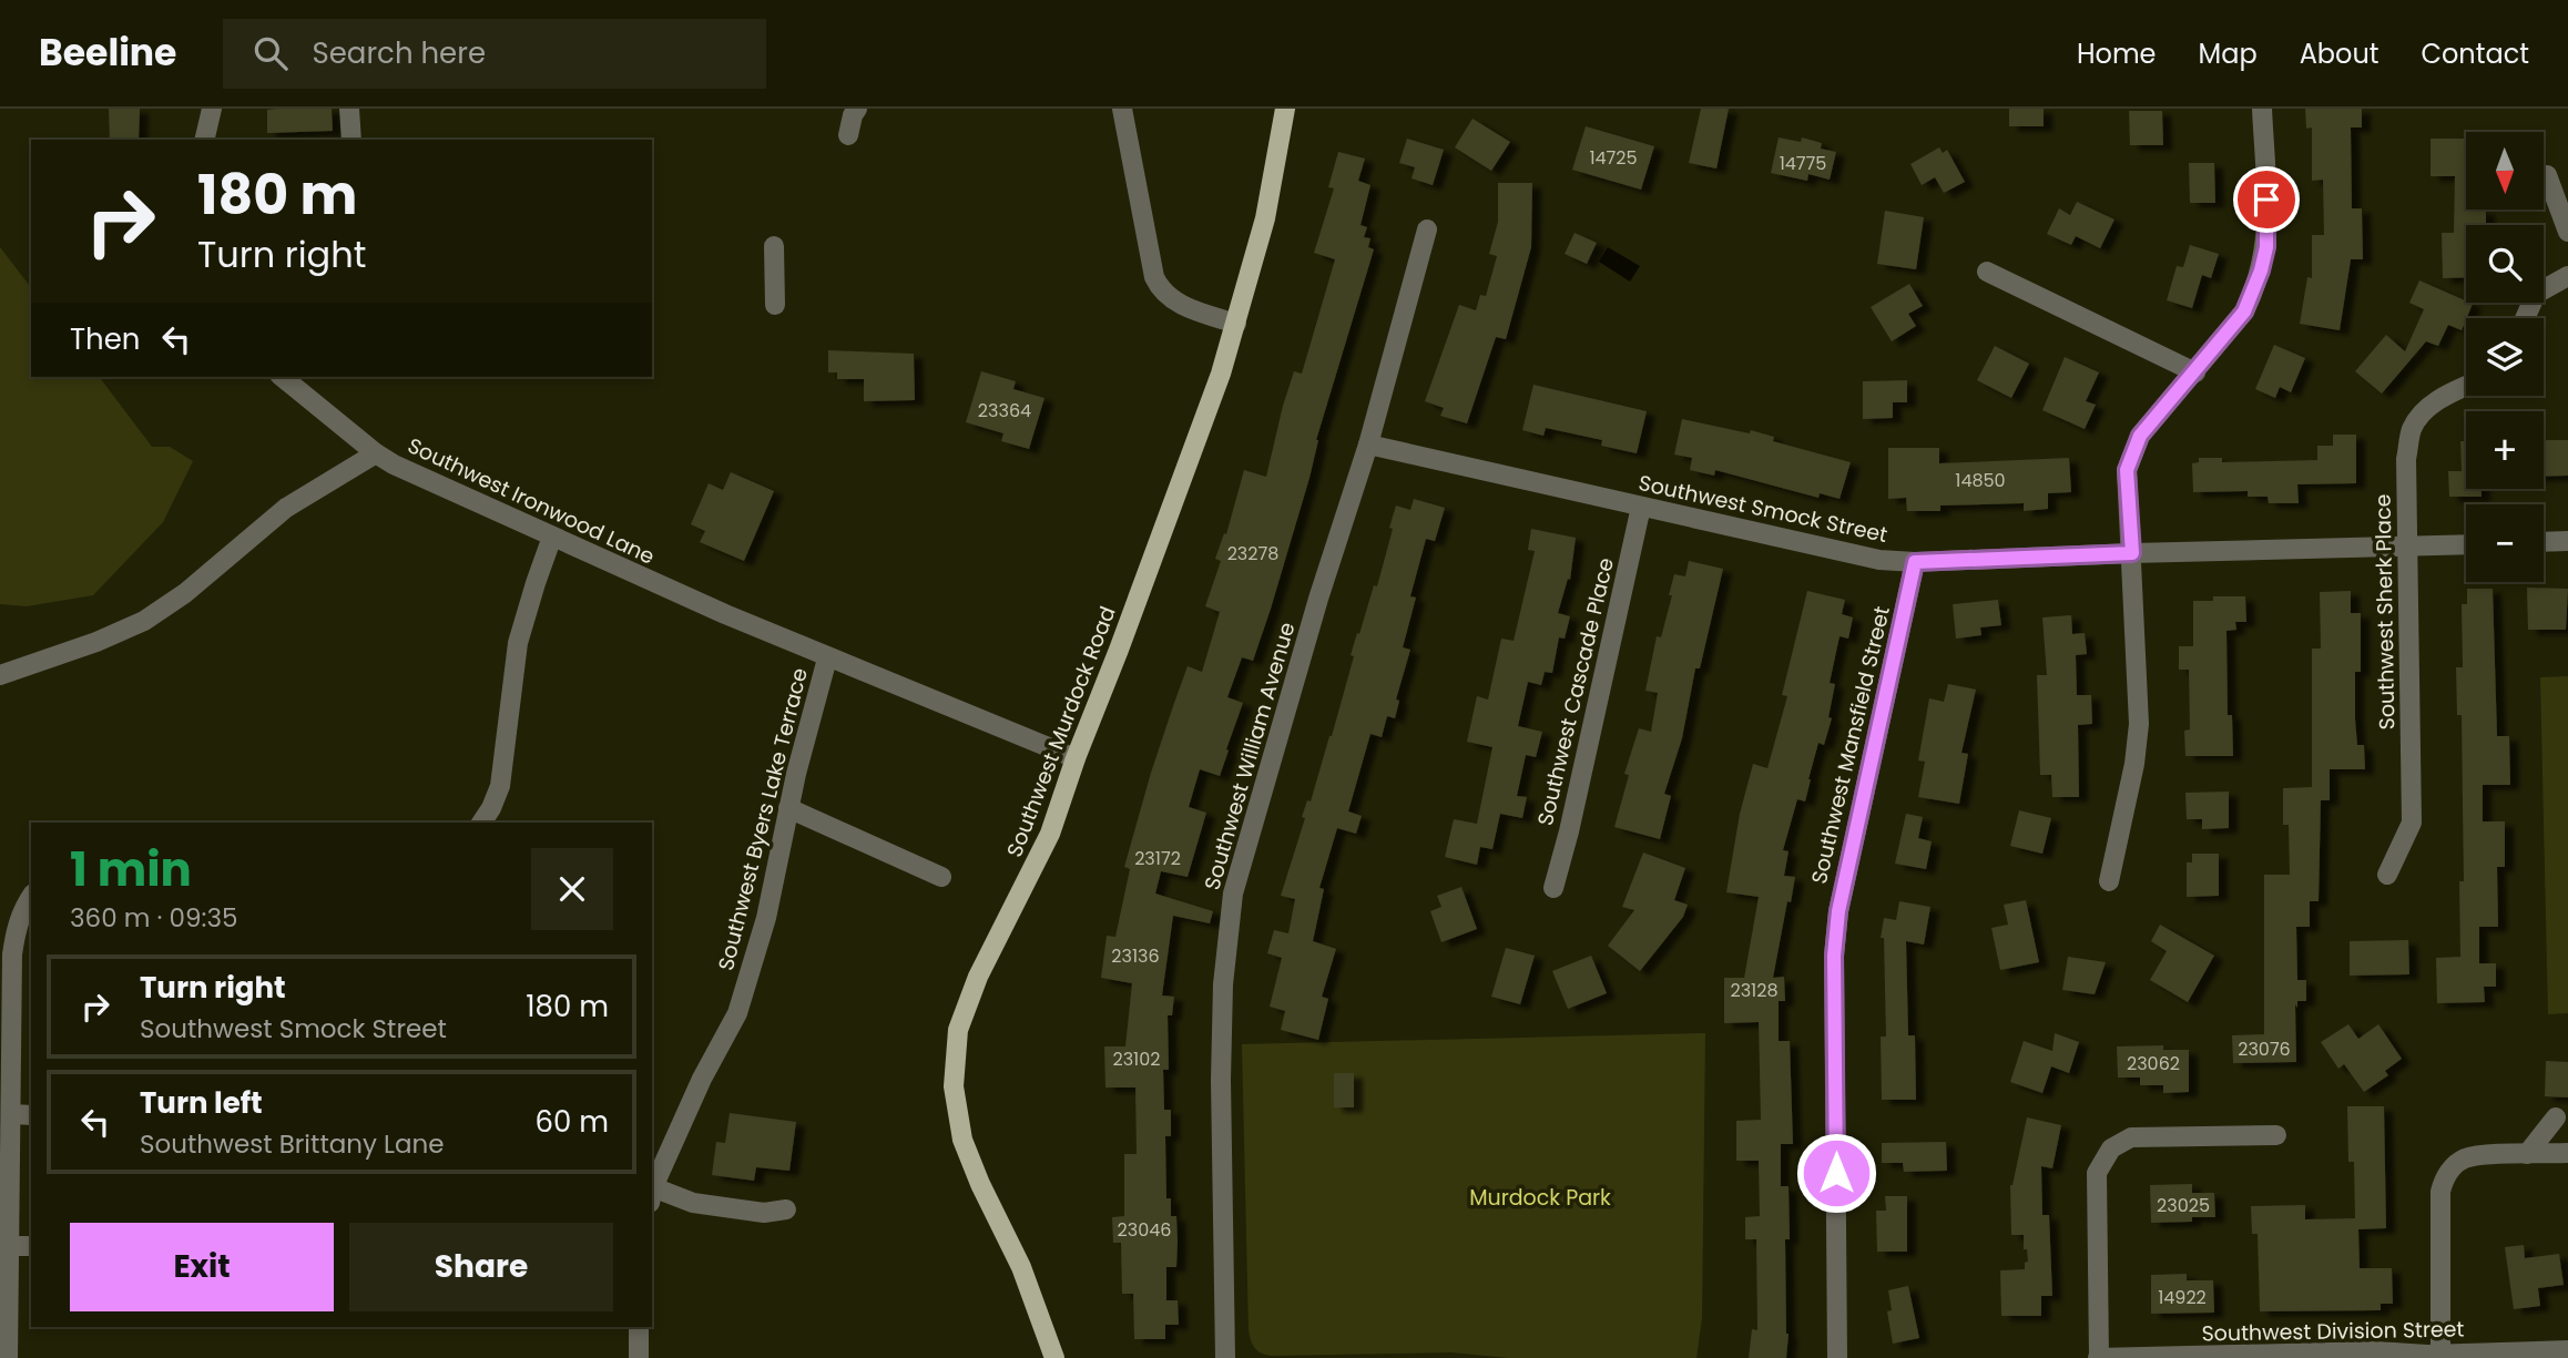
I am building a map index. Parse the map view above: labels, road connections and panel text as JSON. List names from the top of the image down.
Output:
{
  "streets": {
    "main road": ["Southwest Murdock Road"],
    "street": [
      "Southwest Ironwood Lane",
      "Southwest Smock Street",
      "Southwest Sherk Place",
      "Southwest Cascade Place",
      "Southwest Mansfield Street",
      "Southwest William Avenue",
      "Southwest Byers Lake Terrace",
      "Southwest Division Street"
    ]
  },
  "crossings": [
    ["Southwest Ironwood Lane", "Southwest Murdock Road"],
    ["Southwest Ironwood Lane", "Southwest Byers Lake Terrace"],
    ["Southwest Smock Street", "Southwest Sherk Place"],
    ["Southwest Smock Street", "Southwest Cascade Place"],
    ["Southwest Smock Street", "Southwest Mansfield Street"],
    ["Southwest Smock Street", "Southwest William Avenue"]
  ],
  "parks": ["Murdock Park"],
  "house_numbers": [
    "14725",
    "14775",
    "23364",
    "14850",
    "23278",
    "23172",
    "23136",
    "23128",
    "23076",
    "23102",
    "23062",
    "23025",
    "23046",
    "14922"
  ],
  "north": "bottom",
  "page": {
    "header": "Beeline",
    "search": "Search here",
    "nav": [
      "Home",
      "Map",
      "About",
      "Contact"
    ],
    "map_buttons": ["+", "−"],
    "turn": ["180 m", "Turn right"],
    "then": "Then",
    "heading": ["1 min", "360 m · 09:35"],
    "list": [
      {
        "name": "Turn right",
        "note": "Southwest Smock Street",
        "value": "180 m"
      },
      {
        "name": "Turn left",
        "note": "Southwest Brittany Lane",
        "value": "60 m"
      }
    ],
    "buttons": ["Exit", "Share"]
  }
}
